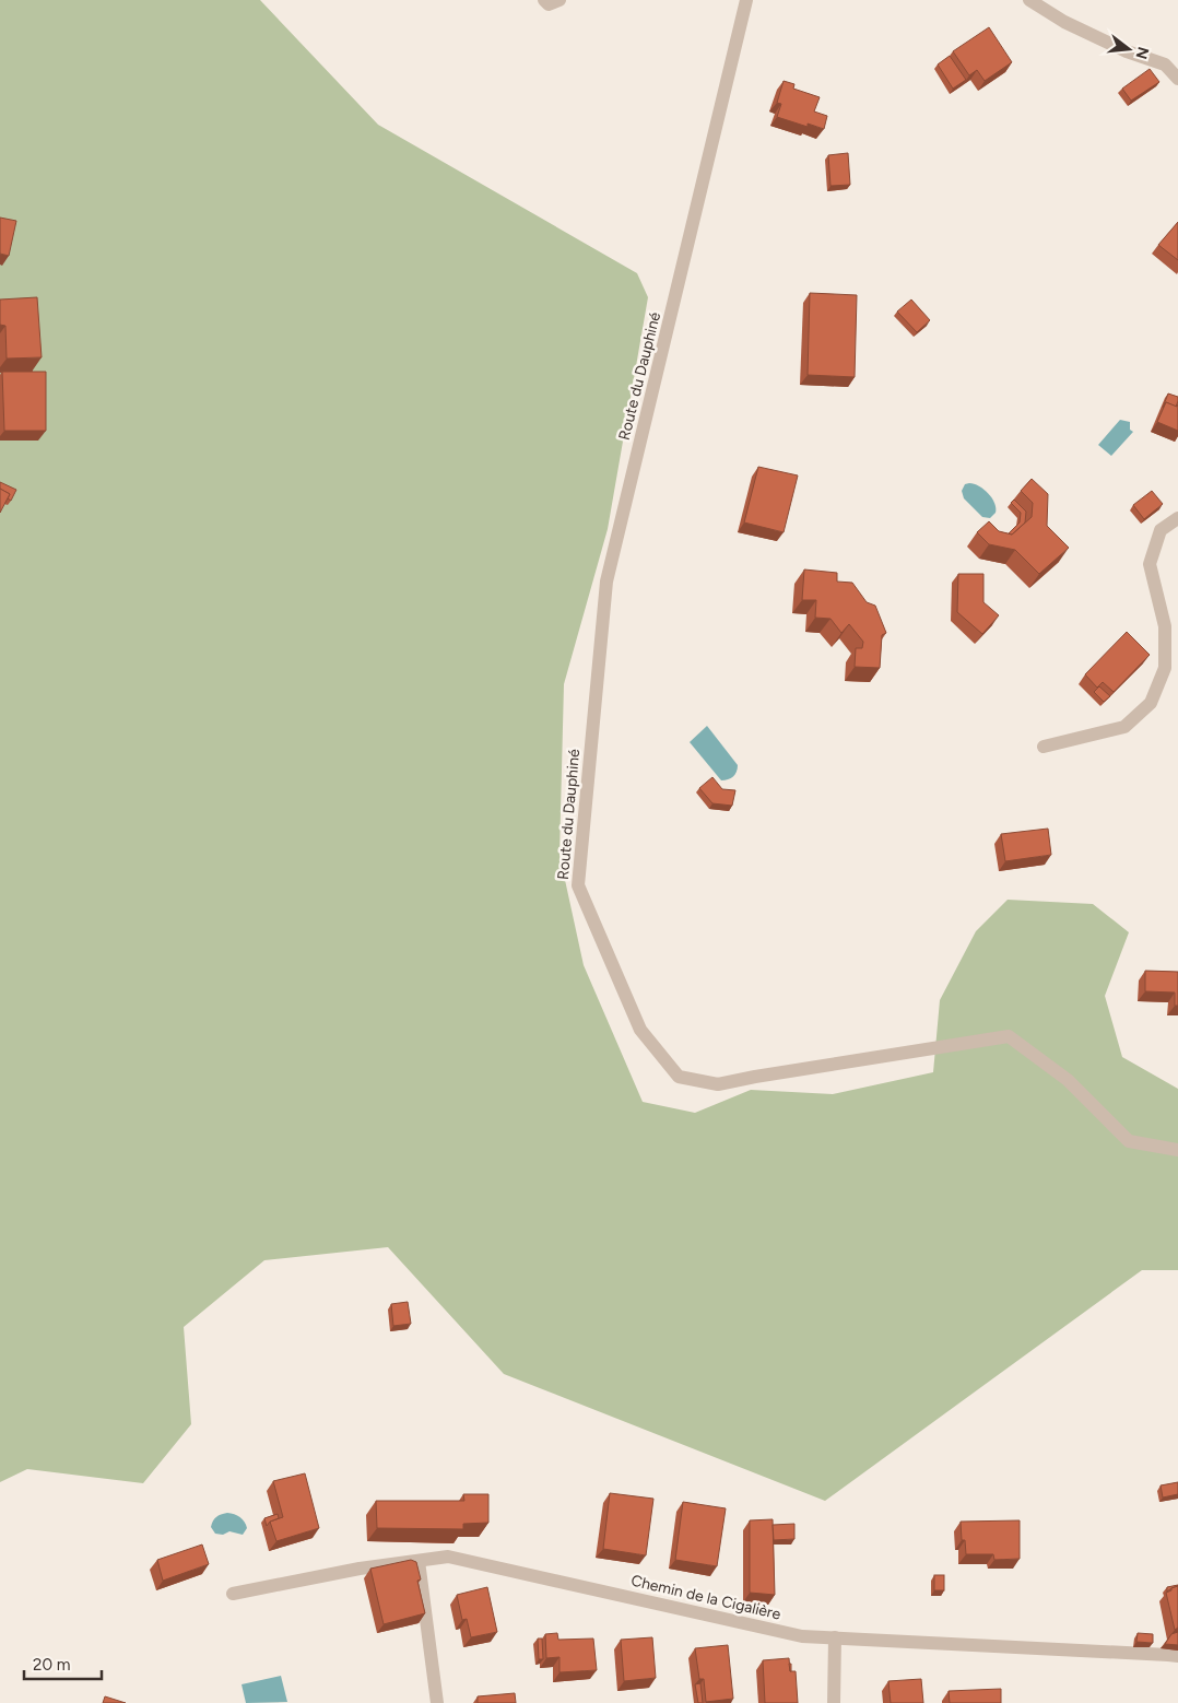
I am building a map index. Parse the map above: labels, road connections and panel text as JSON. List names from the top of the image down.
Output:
{
  "streets": {
    "street": ["Route du Dauphiné", "Chemin de la Cigalière"]
  },
  "scale_bar": "20 m",
  "north": "right"
}
